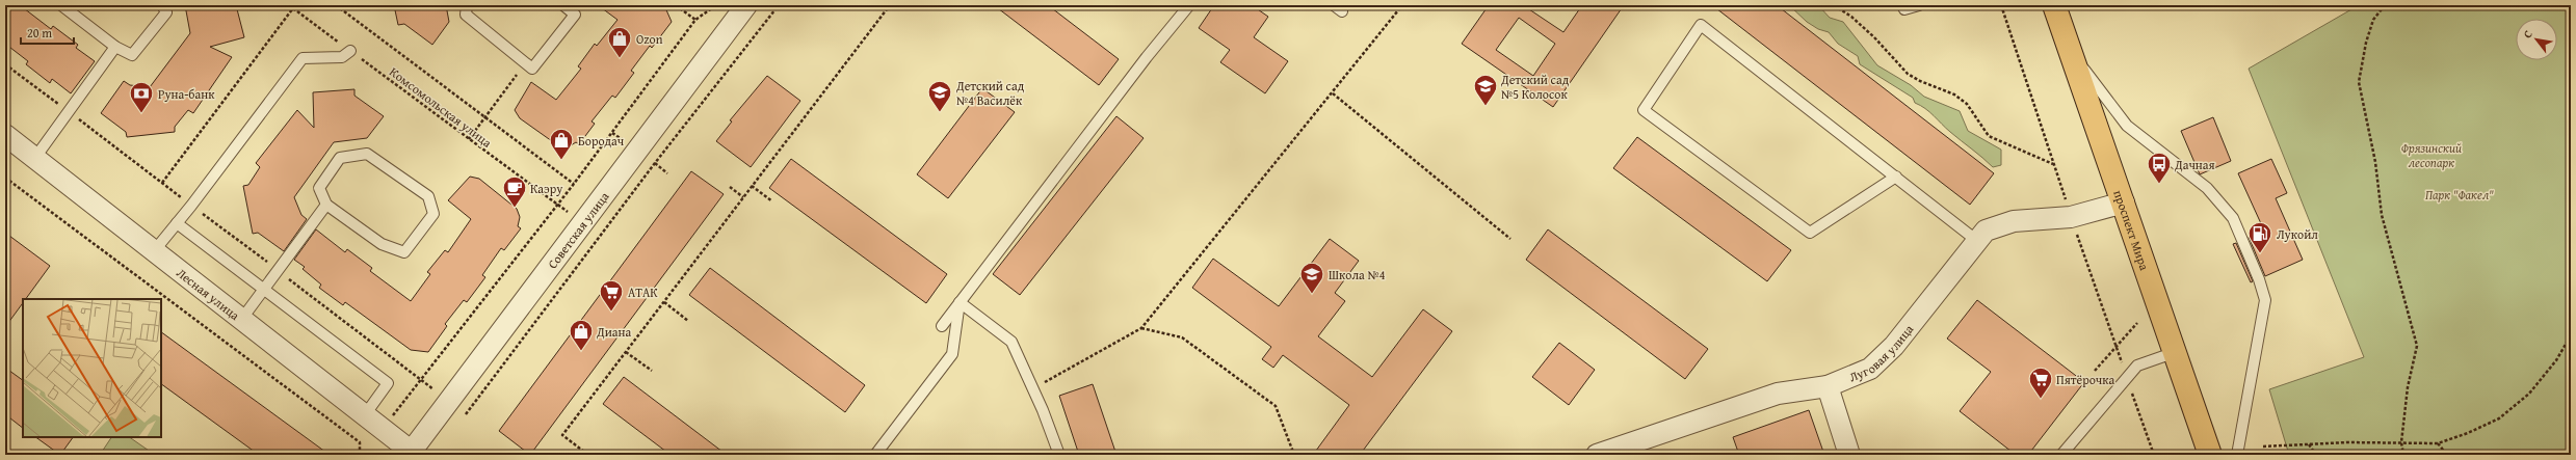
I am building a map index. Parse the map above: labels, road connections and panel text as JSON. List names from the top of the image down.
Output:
{
  "streets": {
    "main road": ["проспект Мира"],
    "street": ["Советская улица", "Лесная улица", "Луговая улица"],
    "path": ["Комсомольская улица"]
  },
  "crossings": [
    ["Комсомольская улица", "Советская улица"],
    ["проспект Мира", "Луговая улица"],
    ["Советская улица", "Лесная улица"]
  ],
  "parks": ["Фрязинский лесопарк", "Парк \"Факел\""],
  "places": {
    "shop": ["Ozon", "Бородач", "Диана"],
    "school or university": ["Детский сад №5 Колосок", "Детский сад №4 Василёк", "Школа №4"],
    "bank": ["Руна-банк"],
    "bus stop": ["Дачная"],
    "cafe": ["Каэру"],
    "fuel station": ["Лукойл"],
    "supermarket": ["АТАК", "Пятёрочка"]
  },
  "scale_bar": "20 m",
  "north": "top left"
}
